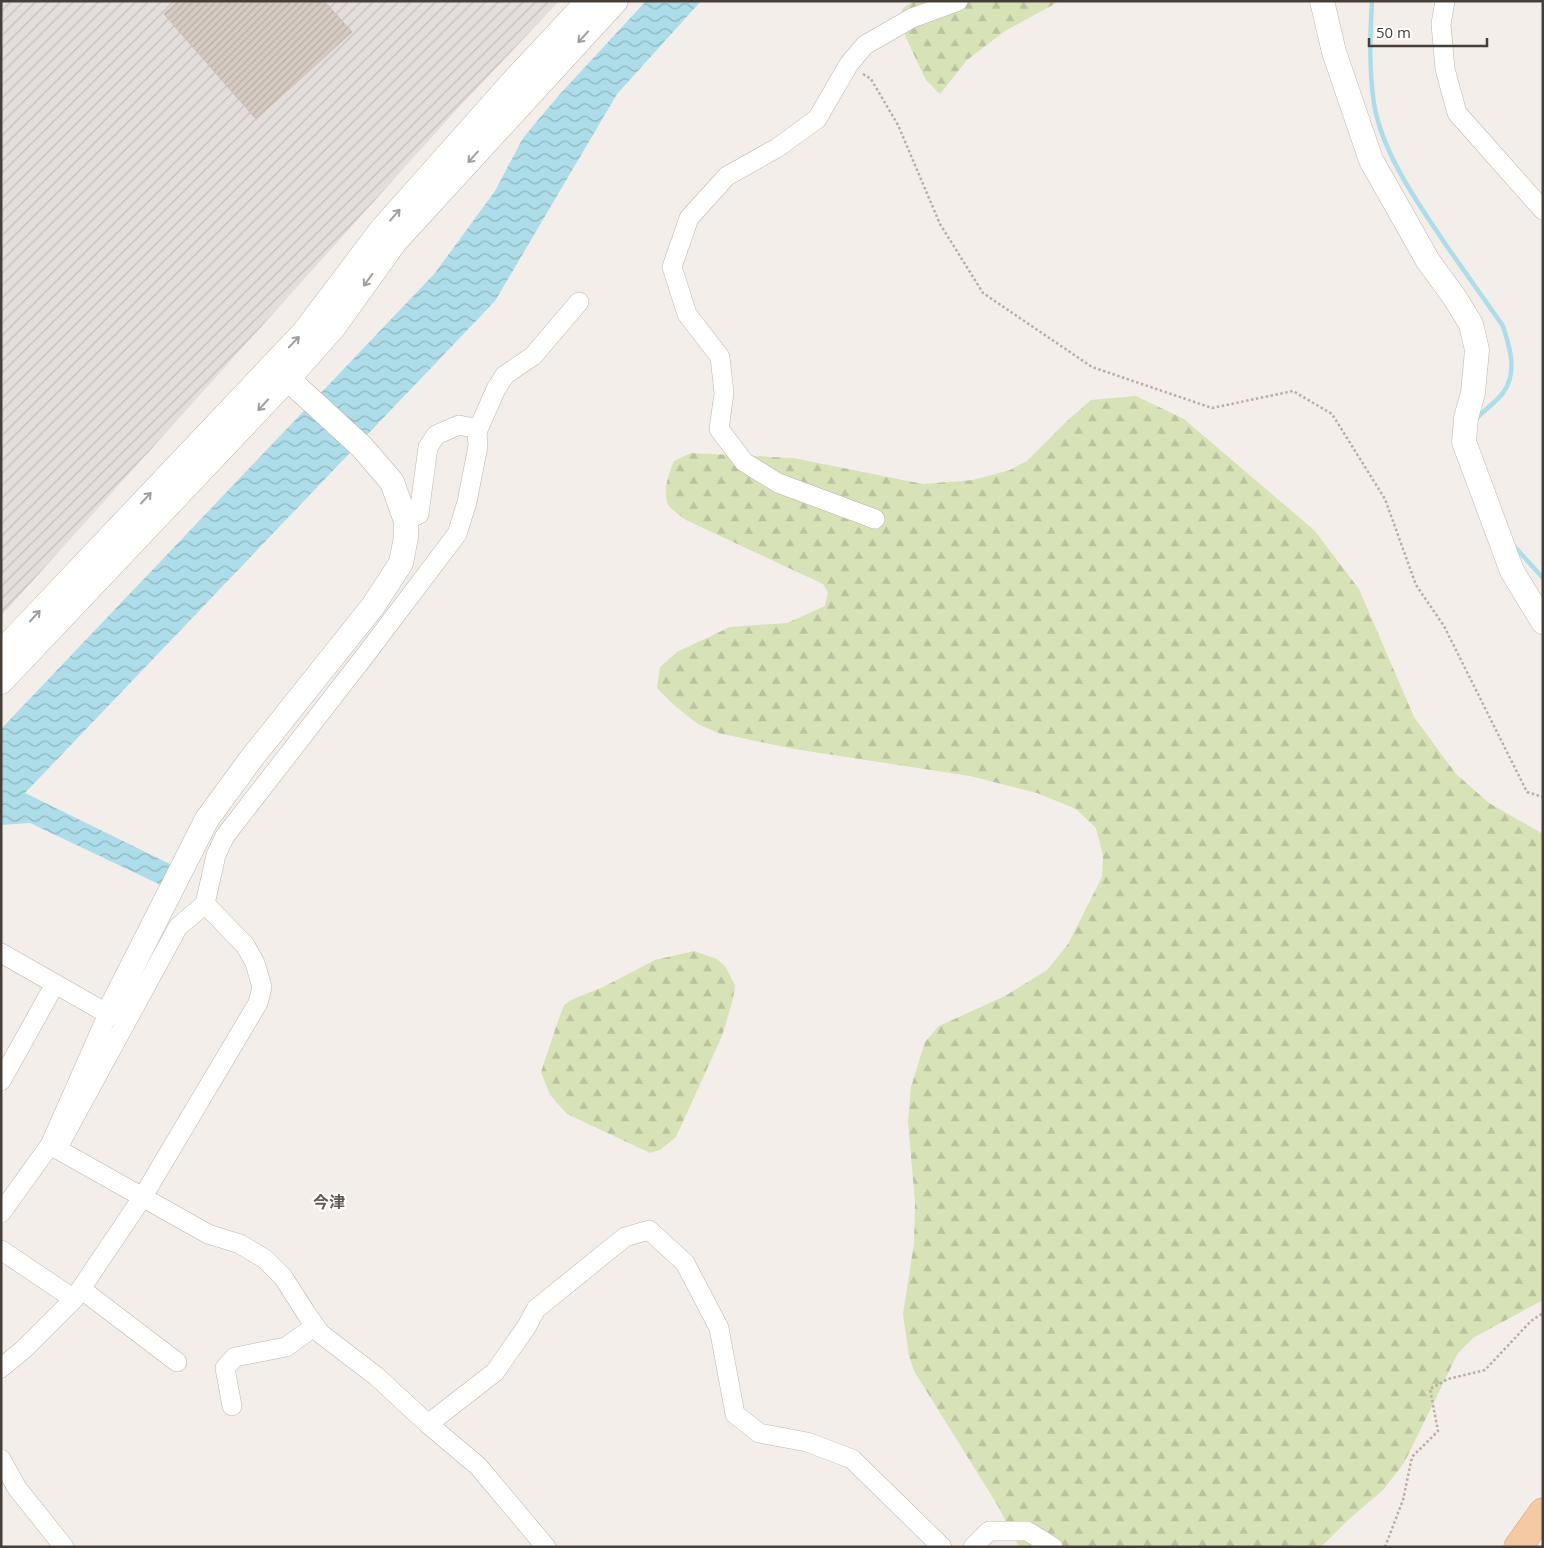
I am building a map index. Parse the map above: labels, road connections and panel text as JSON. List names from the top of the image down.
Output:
{
  "districts": ["今津"],
  "scale_bar": "50 m"
}
